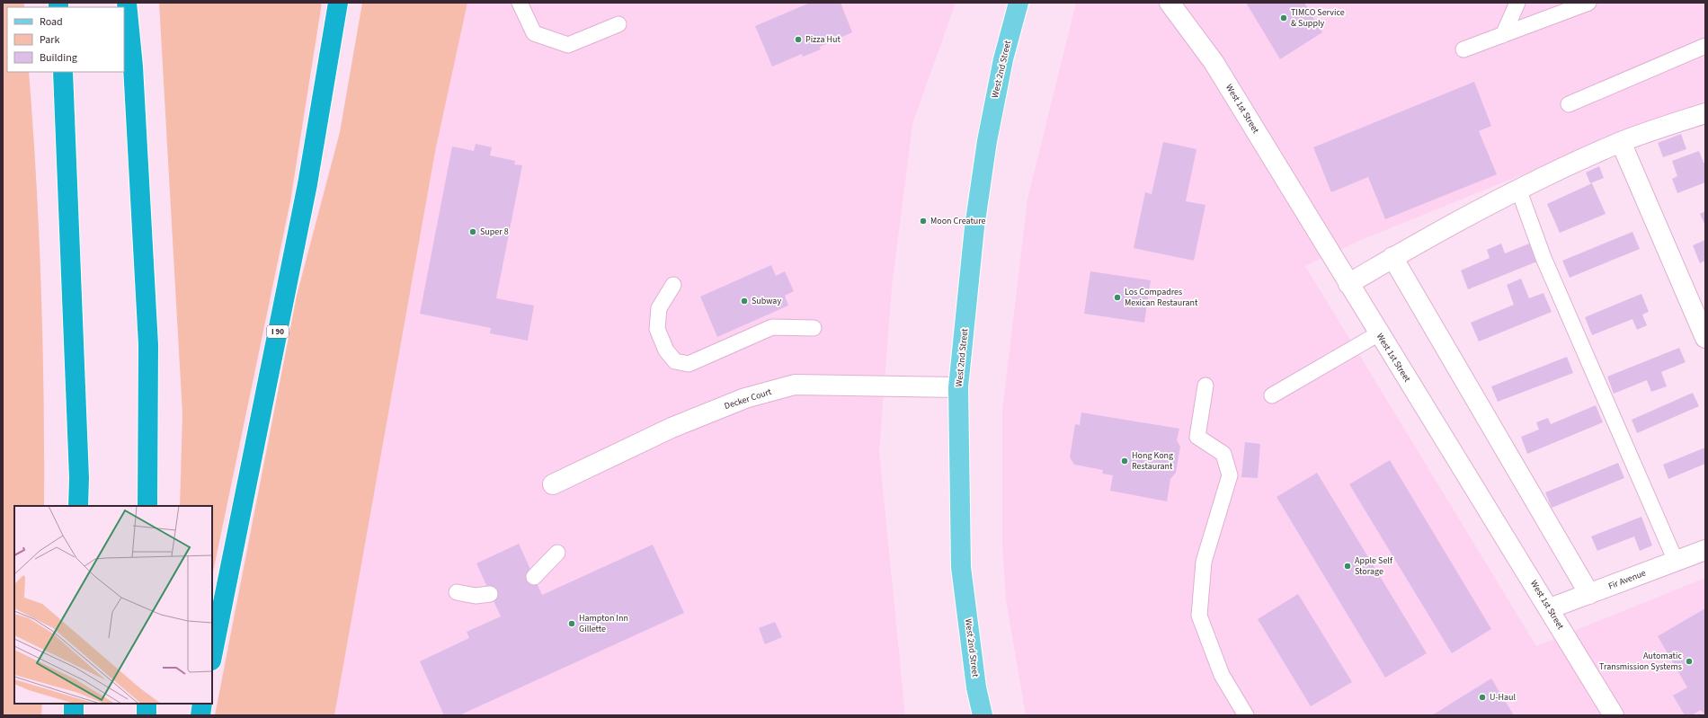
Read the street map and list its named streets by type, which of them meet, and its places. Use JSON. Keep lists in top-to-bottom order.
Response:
{
  "streets": {
    "highway": ["I 90"],
    "main road": ["West 2nd Street"],
    "street": ["West 1st Street", "Decker Court", "Fir Avenue"]
  },
  "crossings": [
    ["West 2nd Street", "Decker Court"],
    ["West 1st Street", "Fir Avenue"]
  ],
  "places": [
    "TIMCO Service & Supply",
    "Pizza Hut",
    "Moon Creature",
    "Super 8",
    "Los Compadres Mexican Restaurant",
    "Subway",
    "Hong Kong Restaurant",
    "Apple Self Storage",
    "Hampton Inn Gillette",
    "Automatic Transmission Systems",
    "U-Haul"
  ],
  "legend": ["Road", "Park", "Building"]
}
